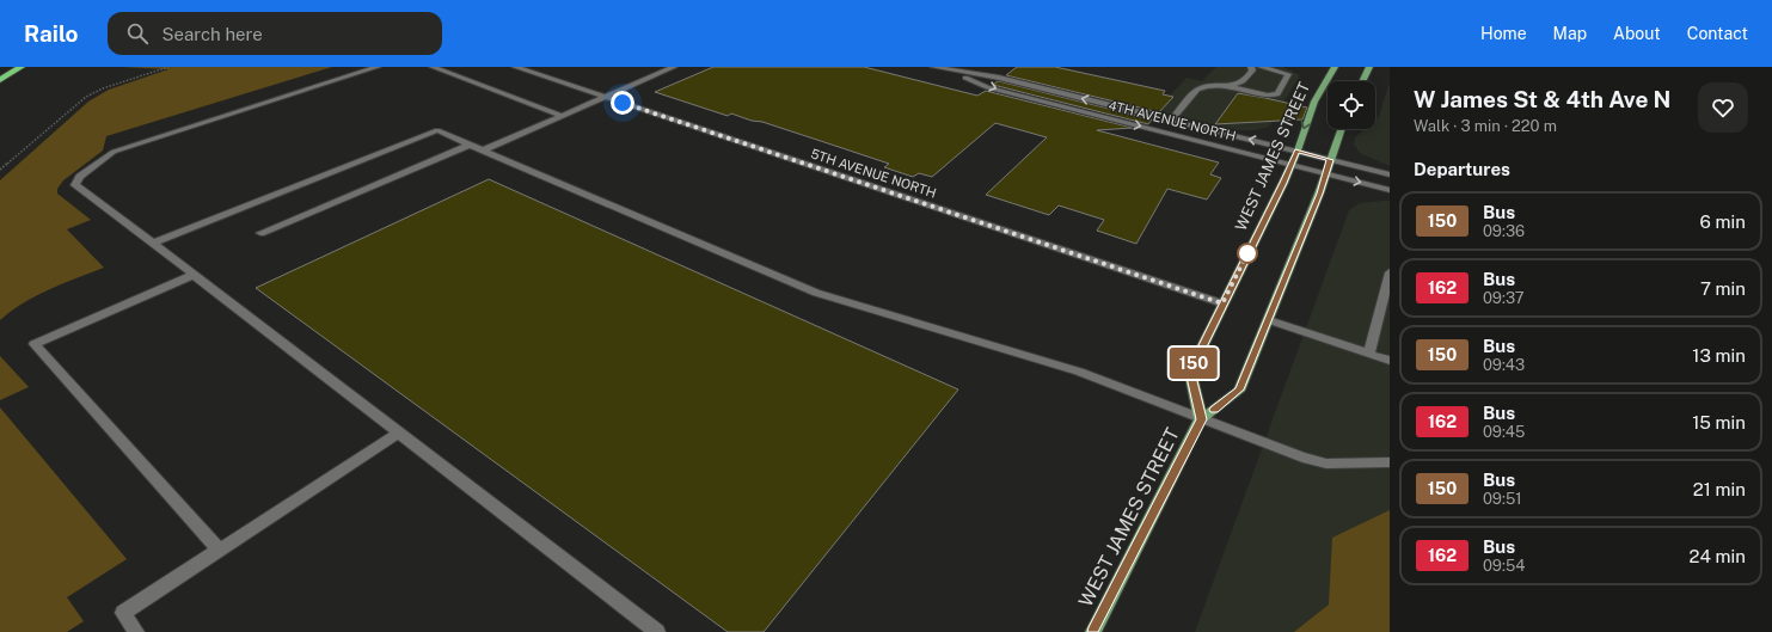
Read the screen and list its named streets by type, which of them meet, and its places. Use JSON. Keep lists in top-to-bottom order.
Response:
{
  "streets": {
    "main road": ["WEST JAMES STREET"],
    "street": ["4TH AVENUE NORTH", "5TH AVENUE NORTH"]
  },
  "crossings": [
    ["4TH AVENUE NORTH", "WEST JAMES STREET"],
    ["WEST JAMES STREET", "5TH AVENUE NORTH"]
  ],
  "lines": ["bus line 150"],
  "page": {
    "header": "Railo",
    "search": "Search here",
    "nav": [
      "Home",
      "Map",
      "About",
      "Contact"
    ],
    "on_map": "150",
    "heading": [
      ["W James St & 4th Ave N", "Walk · 3 min · 220 m"],
      "Departures"
    ],
    "list": [
      {
        "mark": "150",
        "name": "Bus",
        "note": "09:36",
        "value": "6 min"
      },
      {
        "mark": "162",
        "name": "Bus",
        "note": "09:37",
        "value": "7 min"
      },
      {
        "mark": "150",
        "name": "Bus",
        "note": "09:43",
        "value": "13 min"
      },
      {
        "mark": "162",
        "name": "Bus",
        "note": "09:45",
        "value": "15 min"
      },
      {
        "mark": "150",
        "name": "Bus",
        "note": "09:51",
        "value": "21 min"
      },
      {
        "mark": "162",
        "name": "Bus",
        "note": "09:54",
        "value": "24 min"
      }
    ]
  }
}
